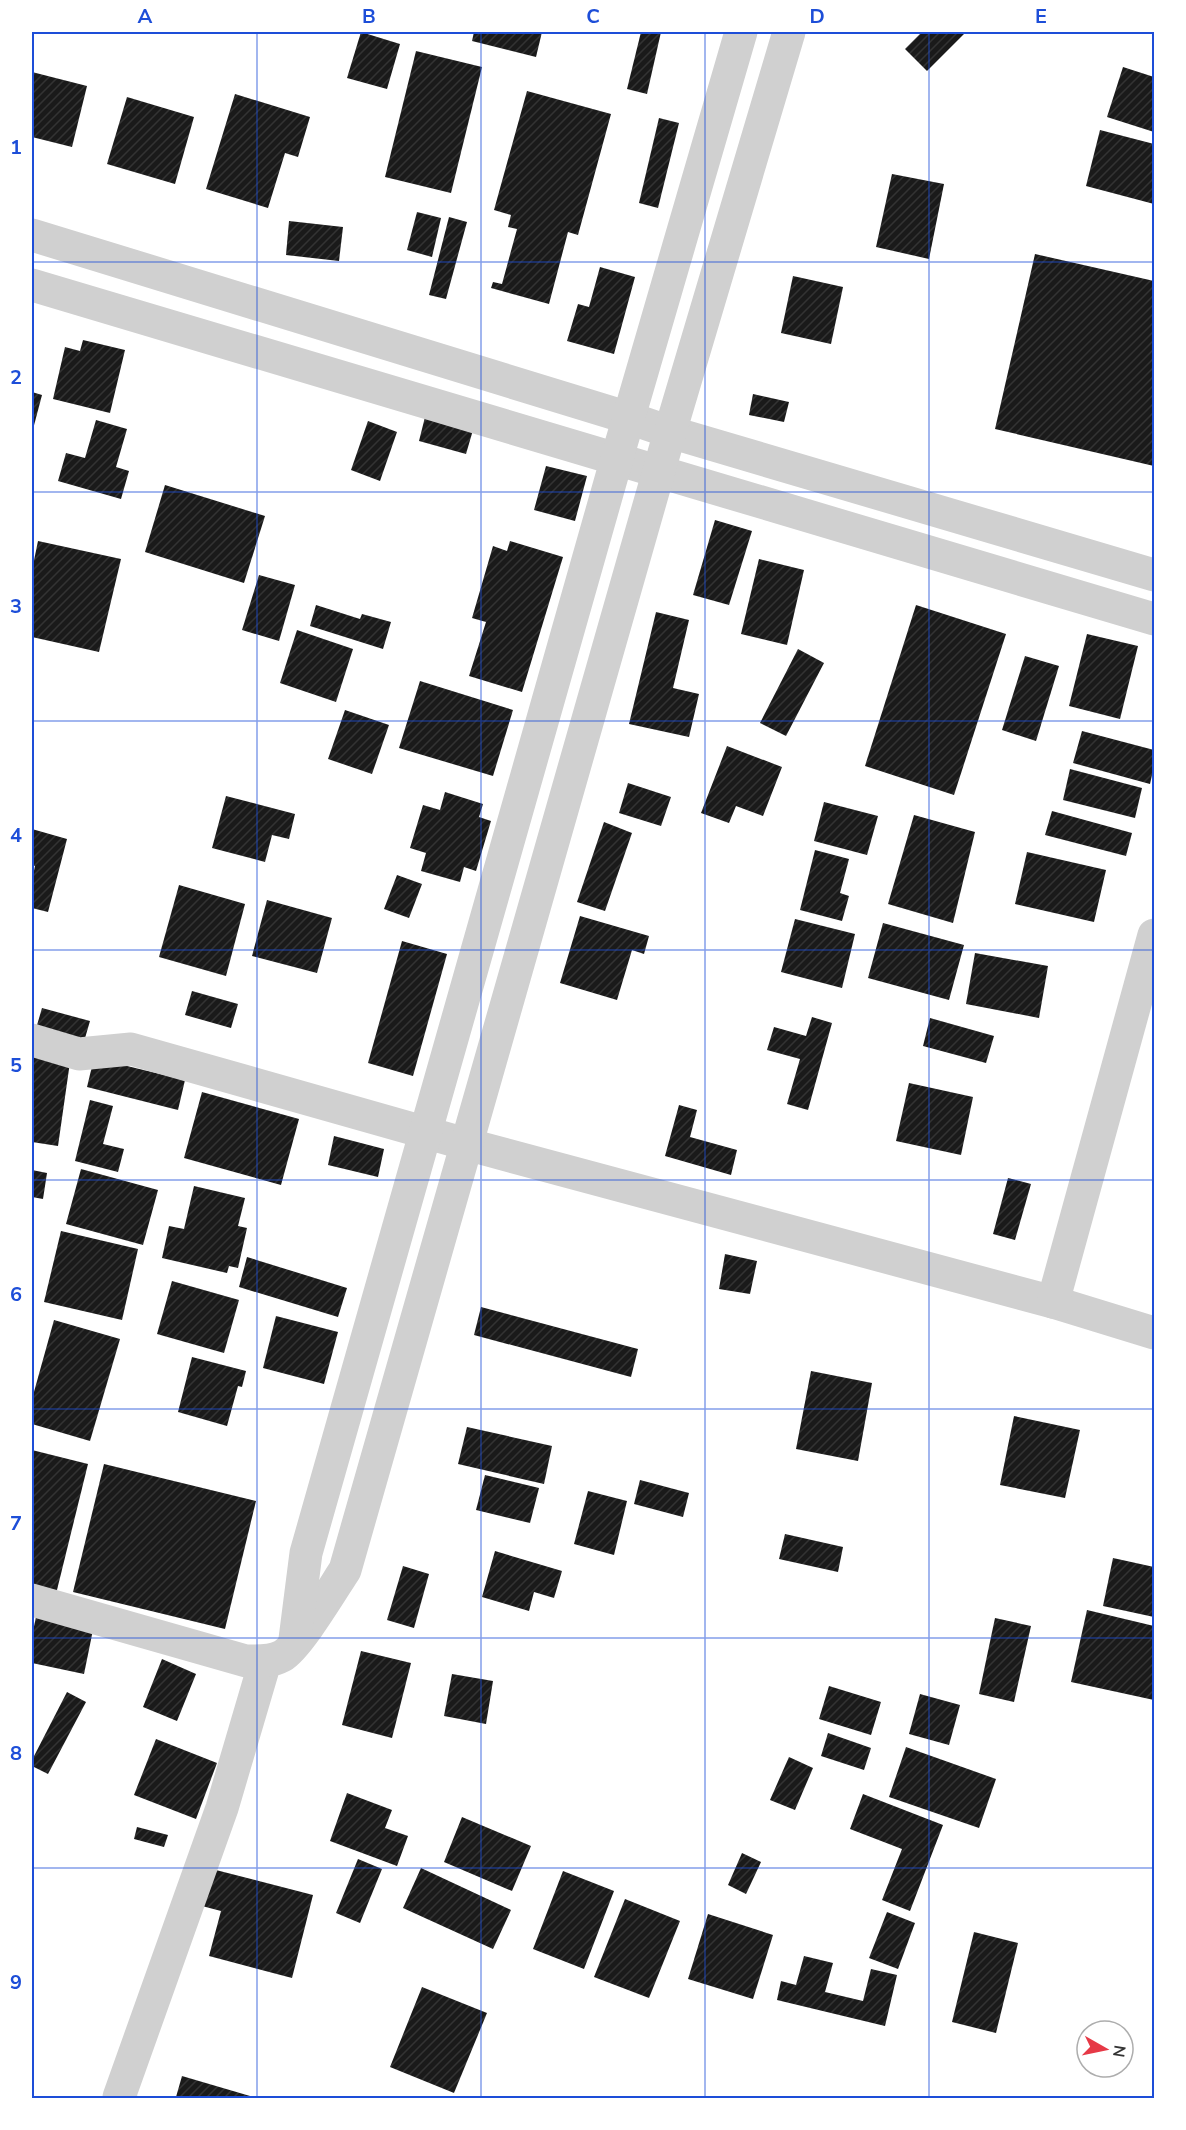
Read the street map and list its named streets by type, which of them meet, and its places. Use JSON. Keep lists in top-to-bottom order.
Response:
{
  "north": "right",
  "grid": {
    "columns": [
      "A",
      "B",
      "C",
      "D",
      "E"
    ],
    "rows": [
      "1",
      "2",
      "3",
      "4",
      "5",
      "6",
      "7",
      "8",
      "9"
    ]
  }
}
